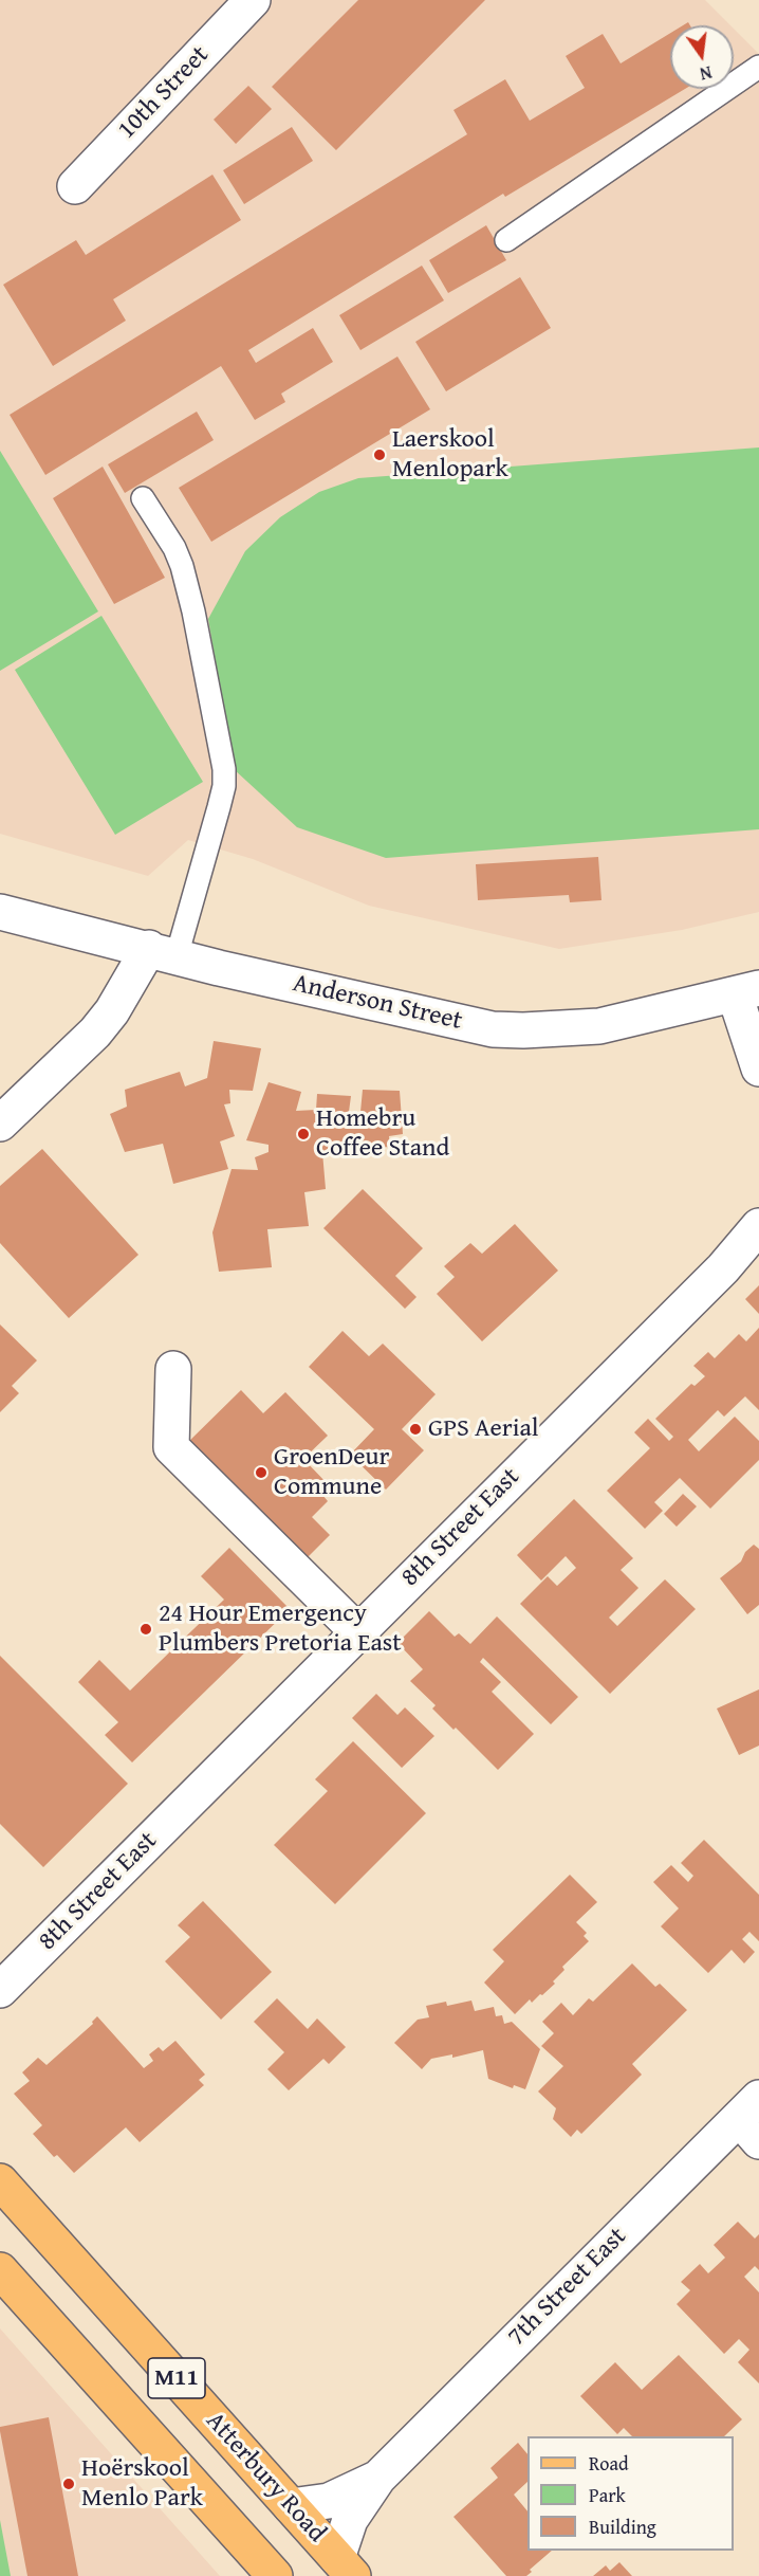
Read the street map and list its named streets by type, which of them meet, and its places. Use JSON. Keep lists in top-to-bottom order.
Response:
{
  "streets": {
    "main road": ["M11", "Atterbury Road"],
    "street": [
      "10th Street",
      "Anderson Street",
      "8th Street East",
      "7th Street East"
    ]
  },
  "places": [
    "Laerskool Menlopark",
    "Homebru Coffee Stand",
    "GPS Aerial",
    "GroenDeur Commune",
    "24 Hour Emergency Plumbers Pretoria East",
    "Hoërskool Menlo Park"
  ],
  "legend": ["Road", "Park", "Building"],
  "north": "bottom"
}
